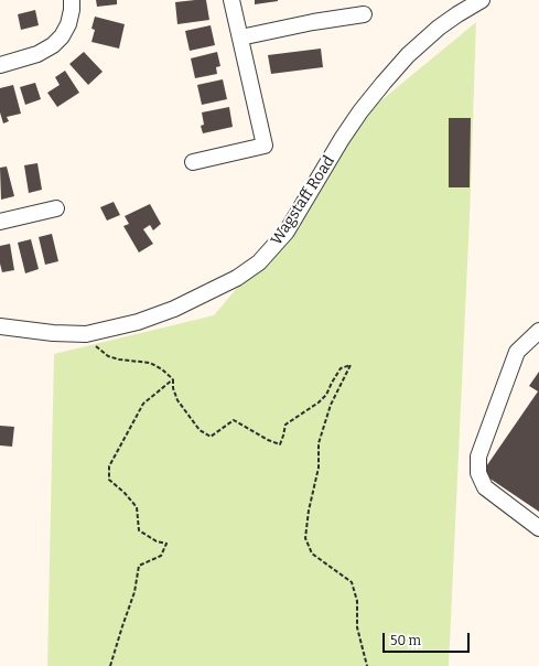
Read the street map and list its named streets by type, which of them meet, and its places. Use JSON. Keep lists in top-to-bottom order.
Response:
{
  "streets": {
    "street": ["Wagstaff Road"]
  },
  "scale_bar": "50 m"
}
